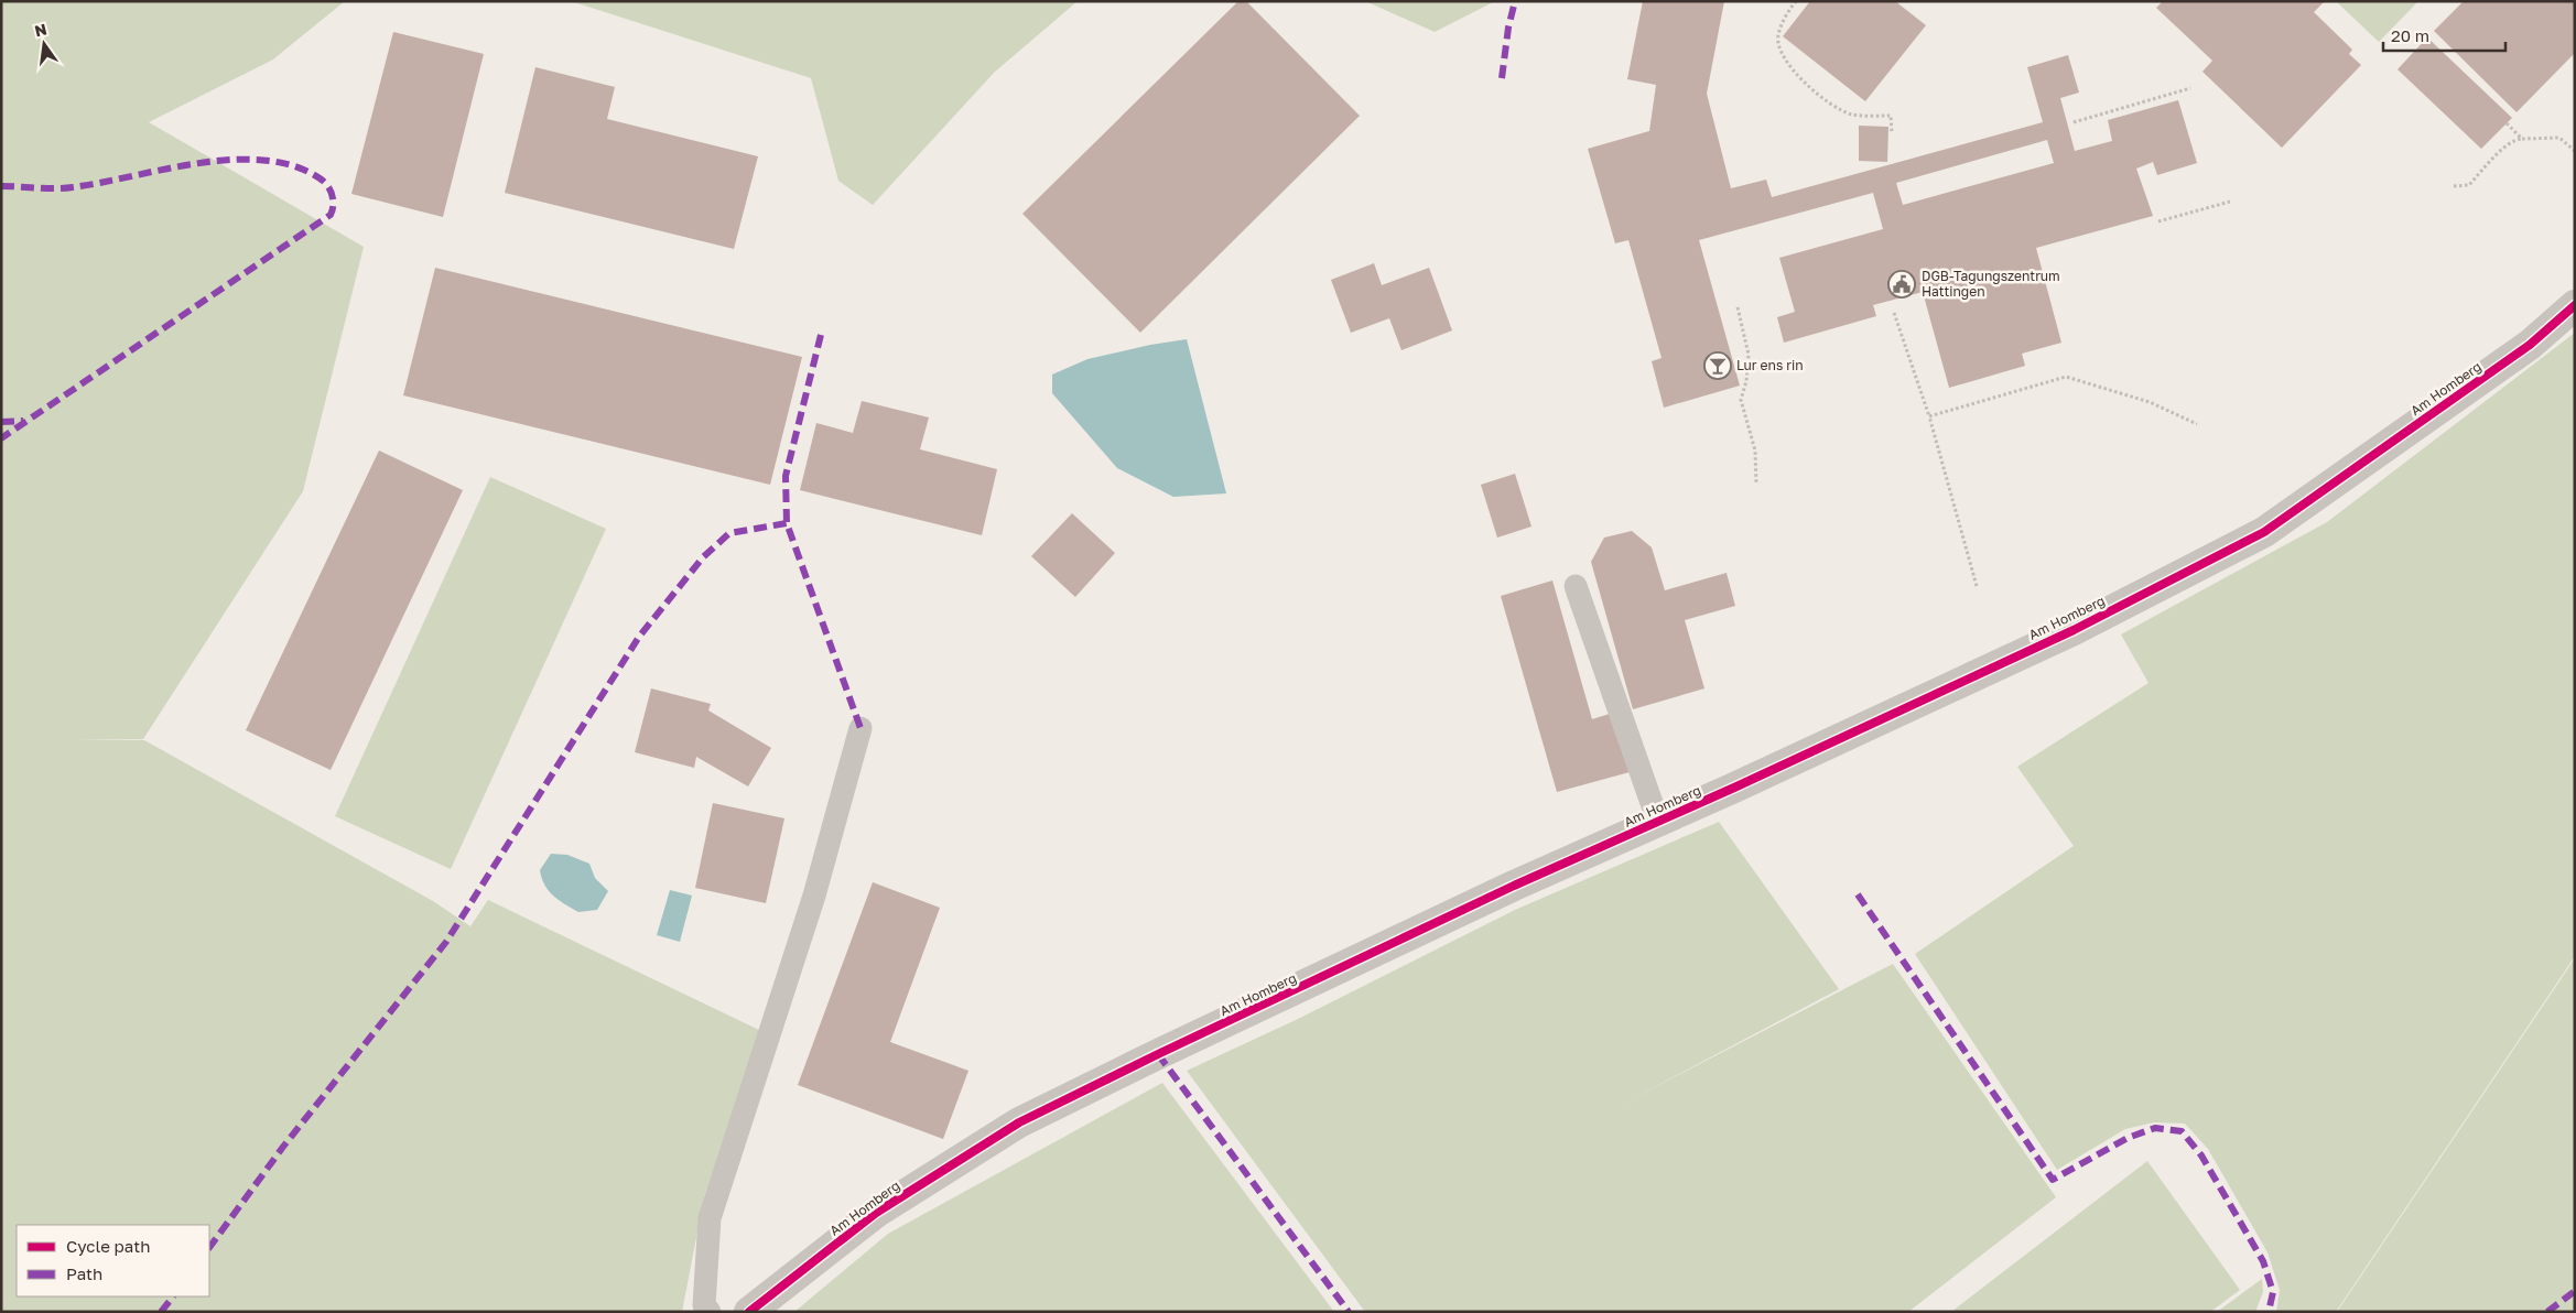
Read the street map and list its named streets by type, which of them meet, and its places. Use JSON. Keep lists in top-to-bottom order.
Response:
{
  "streets": {
    "street": ["Am Homberg"]
  },
  "places": {
    "public building": ["DGB-Tagungszentrum Hattingen"],
    "bar": ["Lur ens rin"]
  },
  "legend": ["Cycle path", "Path"],
  "scale_bar": "20 m",
  "north": "top"
}
